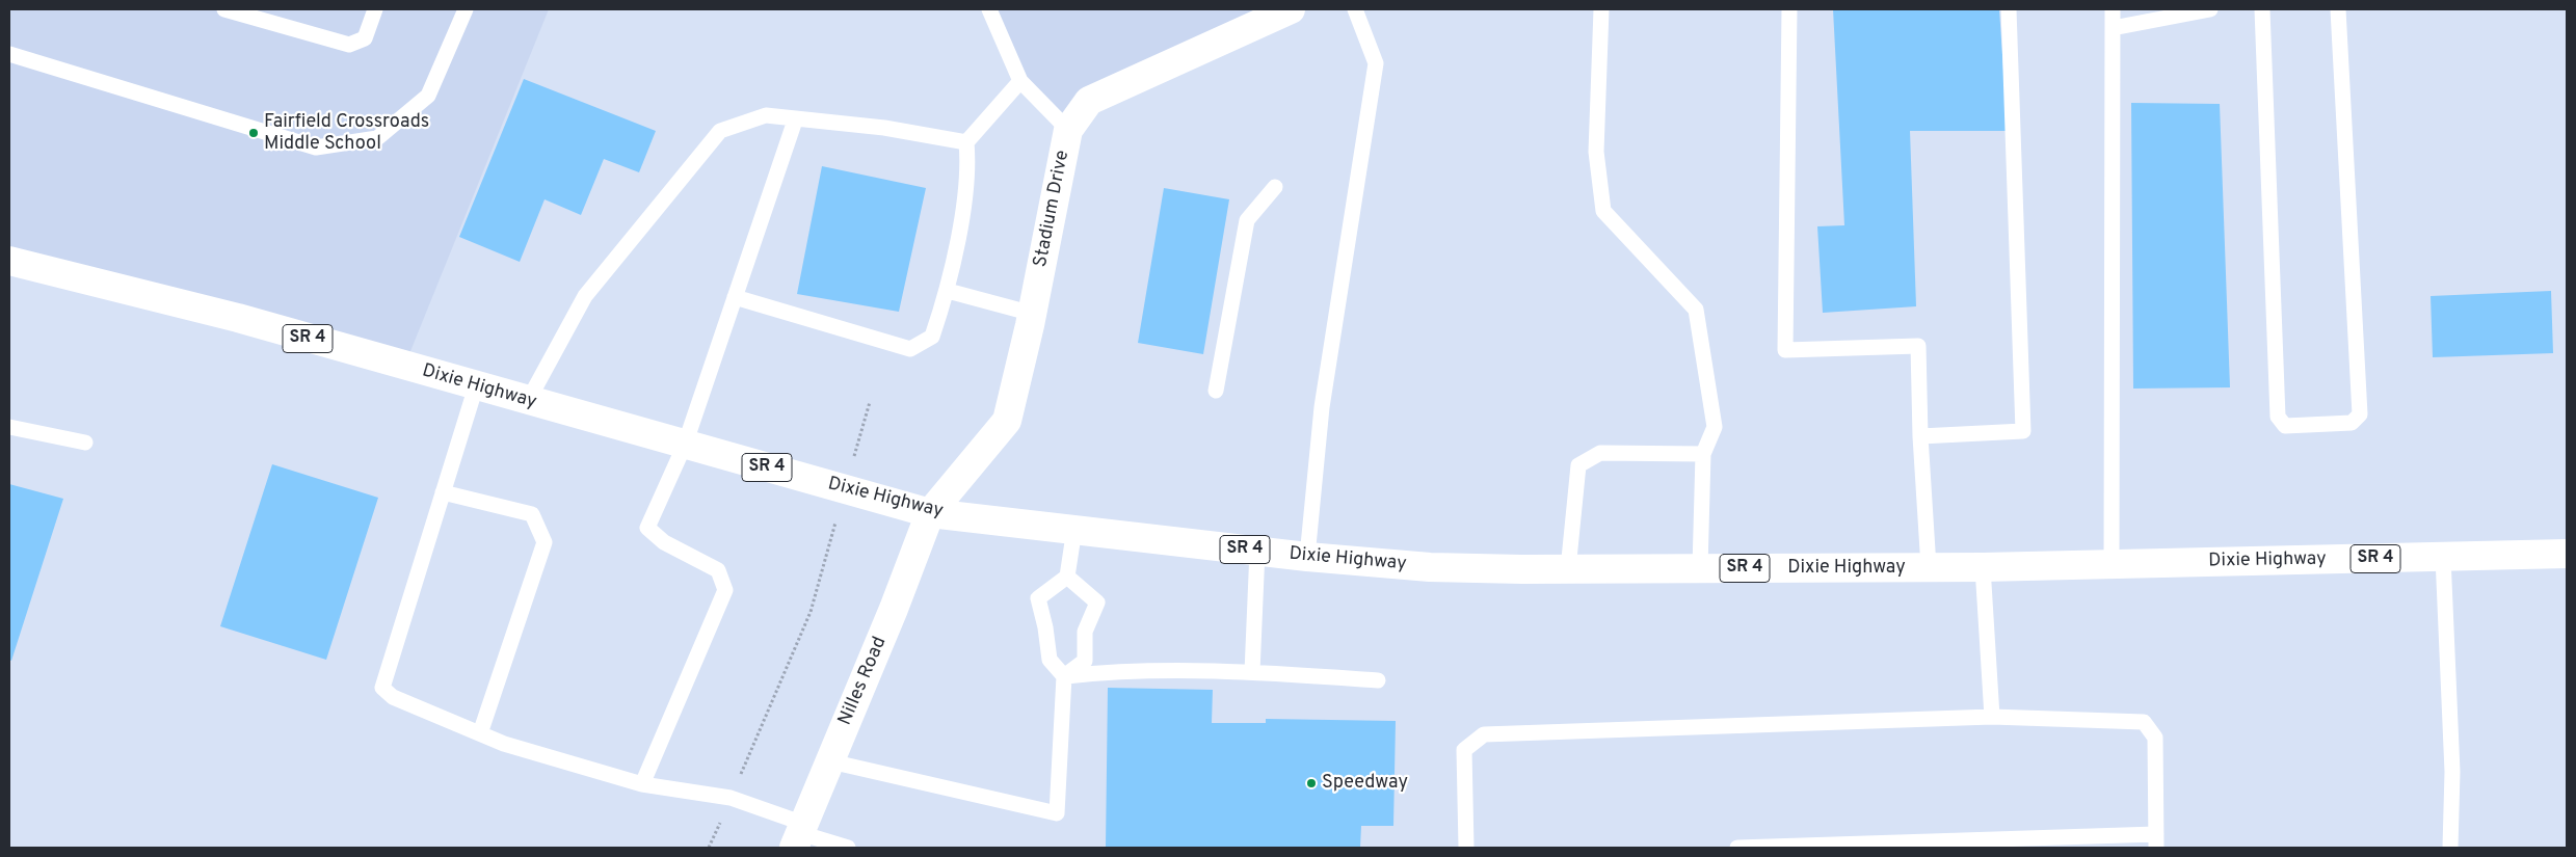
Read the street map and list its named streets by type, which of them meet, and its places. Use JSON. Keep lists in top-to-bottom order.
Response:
{
  "streets": {
    "main road": [
      "Stadium Drive",
      "SR 4",
      "Dixie Highway",
      "Nilles Road"
    ]
  },
  "crossings": [
    ["Stadium Drive", "Dixie Highway"],
    ["Stadium Drive", "Nilles Road"],
    ["Dixie Highway", "Nilles Road"]
  ],
  "places": ["Fairfield Crossroads Middle School", "Speedway"]
}
